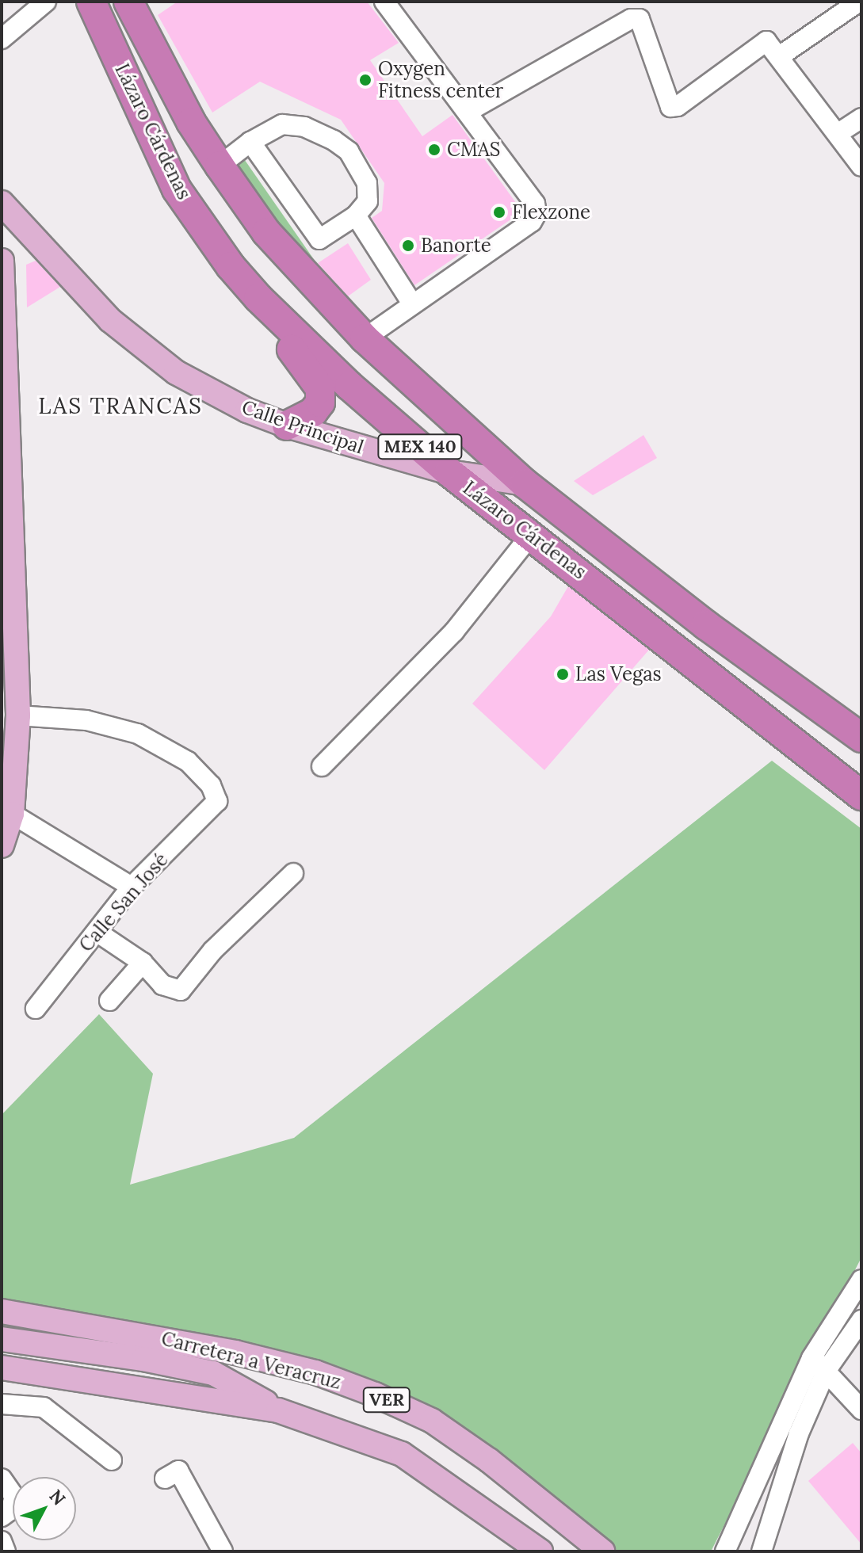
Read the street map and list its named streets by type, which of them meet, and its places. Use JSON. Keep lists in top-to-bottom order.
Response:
{
  "streets": {
    "highway": ["Lázaro Cárdenas", "MEX 140"],
    "main road": ["Calle Principal", "Carretera a Veracruz", "VER"],
    "street": ["Calle San José"]
  },
  "crossings": [
    ["Lázaro Cárdenas", "Calle Principal"]
  ],
  "districts": ["LAS TRANCAS"],
  "places": [
    "Oxygen Fitness center",
    "CMAS",
    "Flexzone",
    "Banorte",
    "Las Vegas"
  ],
  "north": "top right"
}
